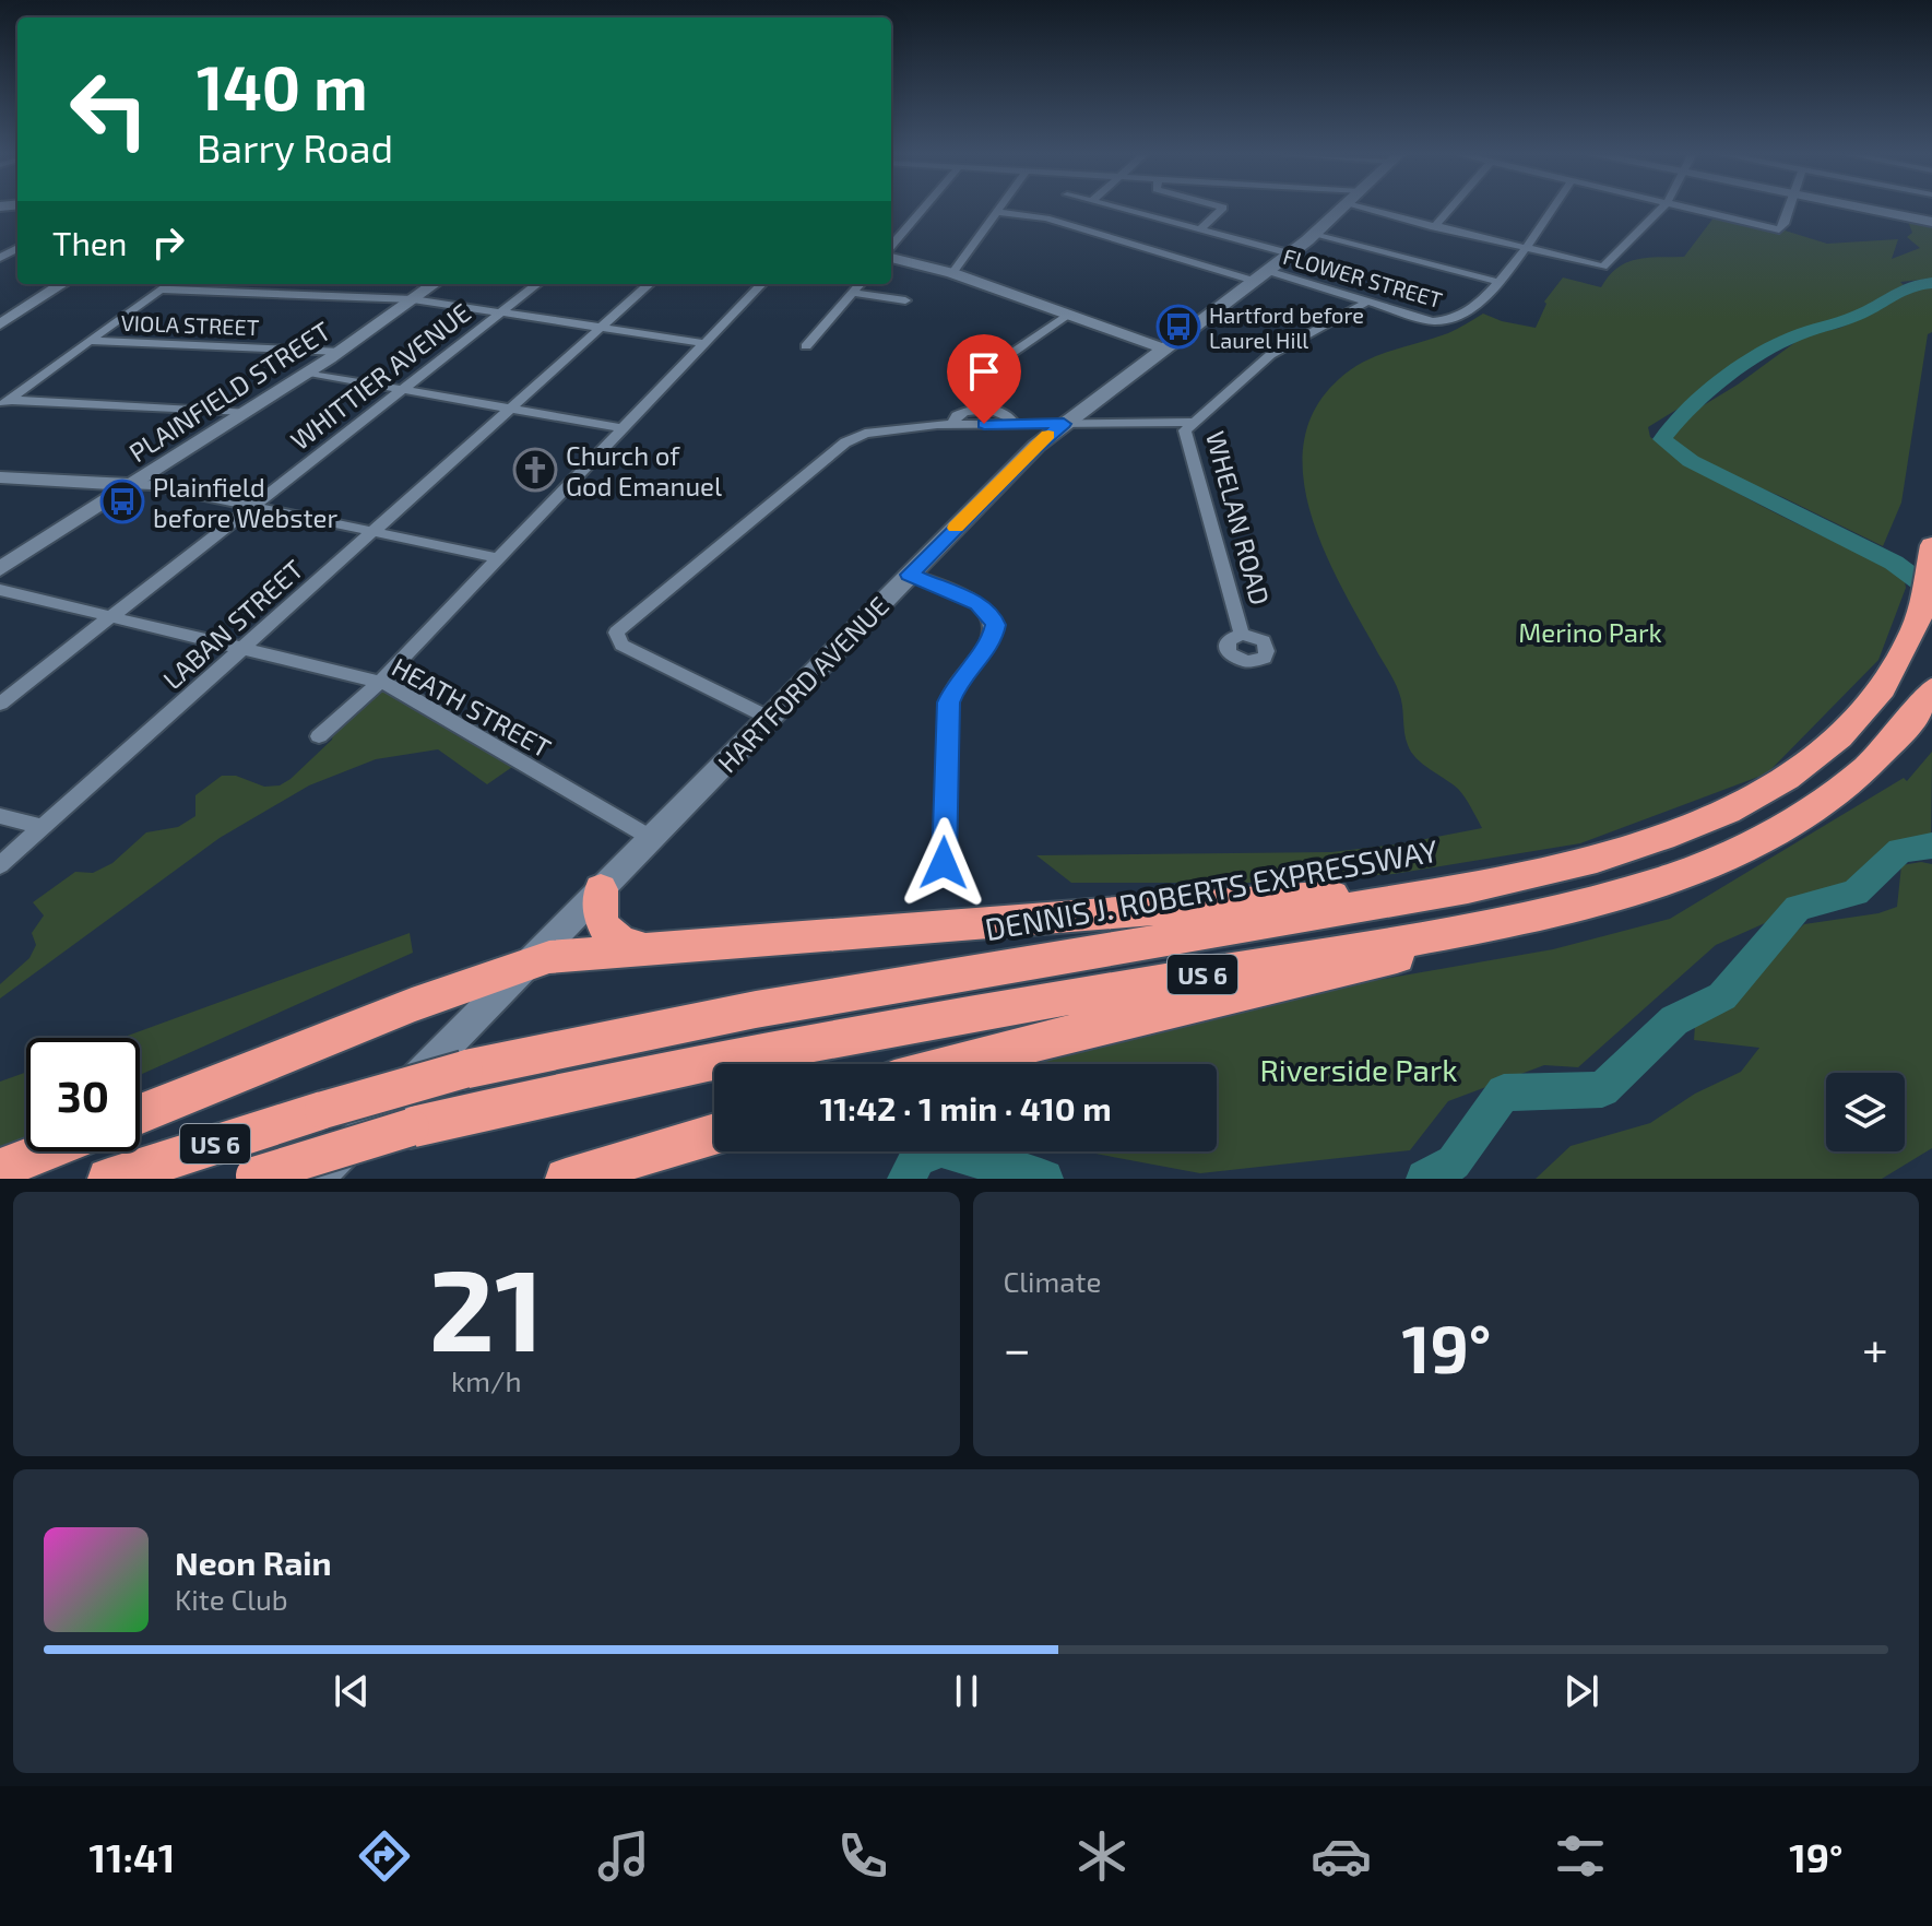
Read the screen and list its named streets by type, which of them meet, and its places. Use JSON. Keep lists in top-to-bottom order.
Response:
{
  "streets": {
    "highway": ["DENNIS J. ROBERTS EXPRESSWAY", "US 6"],
    "main road": ["PLAINFIELD STREET", "HARTFORD AVENUE"],
    "street": [
      "FLOWER STREET",
      "VIOLA STREET",
      "WHITTIER AVENUE",
      "WHELAN ROAD",
      "LABAN STREET",
      "HEATH STREET"
    ]
  },
  "crossings": [
    ["FLOWER STREET", "WHELAN ROAD"],
    ["FLOWER STREET", "HARTFORD AVENUE"],
    ["VIOLA STREET", "PLAINFIELD STREET"],
    ["WHITTIER AVENUE", "HEATH STREET"],
    ["LABAN STREET", "HEATH STREET"],
    ["HARTFORD AVENUE", "HEATH STREET"]
  ],
  "parks": ["Merino Park", "Riverside Park"],
  "places": {
    "bus stop": ["Hartford before Laurel Hill", "Plainfield before Webster"],
    "church": ["Church of God Emanuel"]
  },
  "page": {
    "turn": ["140 m", "Barry Road"],
    "then": "Then",
    "limit": "30",
    "trip": "11:42 · 1 min · 410 m",
    "tile": [
      ["21", "km/h"],
      "Climate"
    ],
    "heat": ["−", "19°", "+"],
    "song": ["Neon Rain", "Kite Club"],
    "tabs": ["11:41", "19°"]
  }
}
